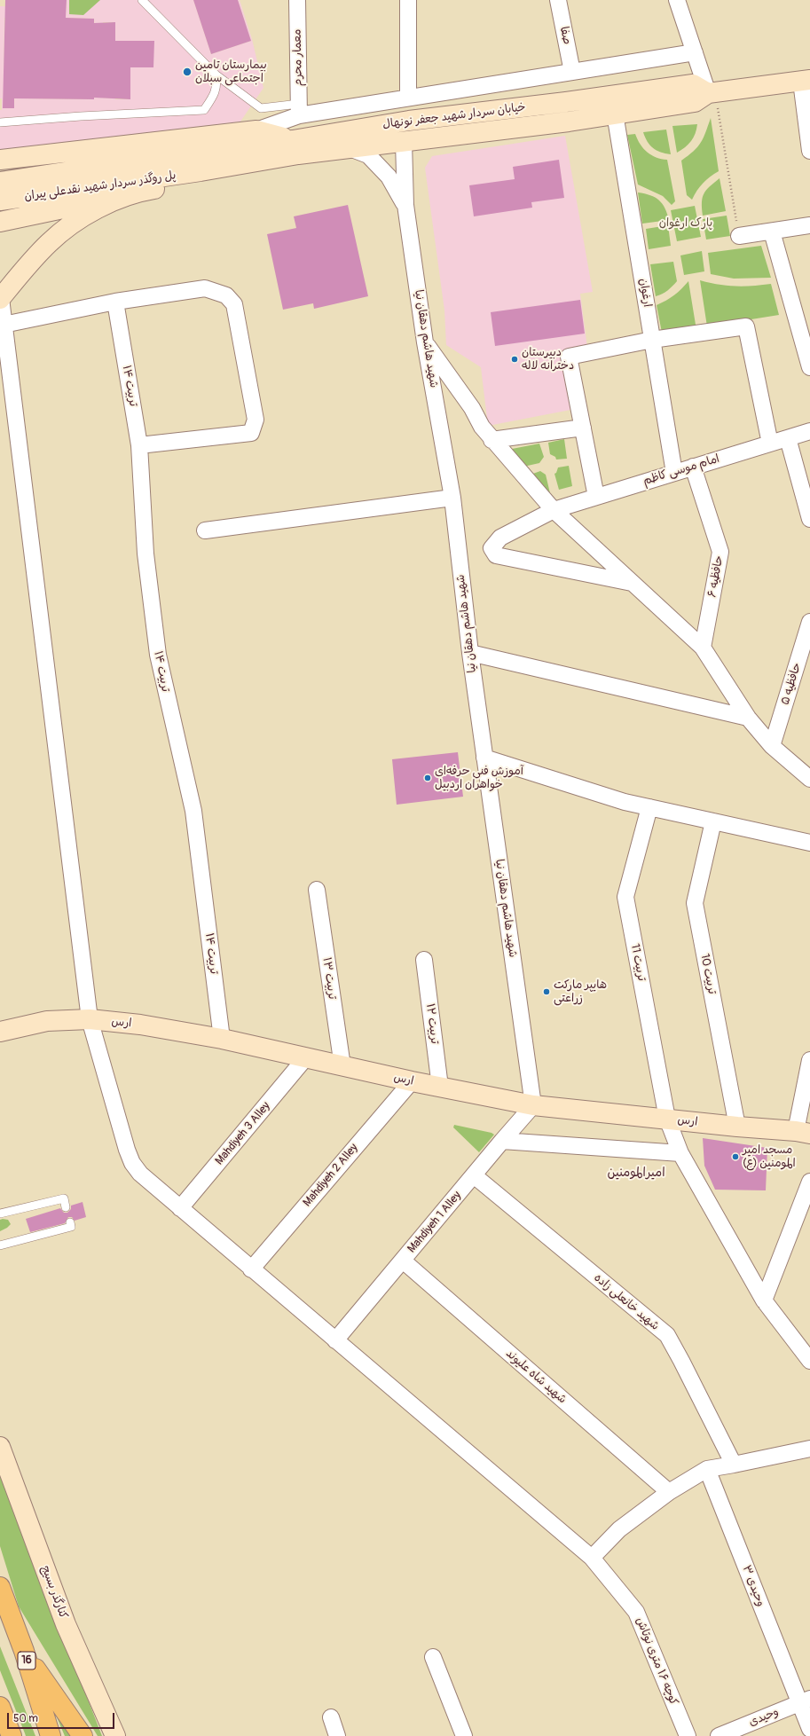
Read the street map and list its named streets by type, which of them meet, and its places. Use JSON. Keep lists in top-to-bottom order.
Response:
{
  "streets": {
    "highway": ["16"],
    "main road": [
      "خیابان سردار شهید جعفر نونهال",
      "پل روگذر سردار شهید نقدعلی پیران",
      "ارس",
      "کنارگذر بسیج"
    ],
    "street": [
      "صفا",
      "معمار محرم",
      "ارغوان",
      "شهید هاشم دهقان نیا",
      "تربیت ۱۴",
      "امام موسی کاظم",
      "حافظیه ۶",
      "حافظیه ۵",
      "تربیت 11",
      "تربیت 10",
      "تربیت ۱۳",
      "تربیت ۱۲",
      "Mahdiyeh 3 Alley",
      "Mahdiyeh 2 Alley",
      "Mahdiyeh 1 Alley",
      "شهید خانعلی زاده",
      "شهید شاه علیوند",
      "وحیدی ۳",
      "کوچه ۱۶ متری نوتاش",
      "وحیدی"
    ]
  },
  "crossings": [
    ["خیابان سردار شهید جعفر نونهال", "پل روگذر سردار شهید نقدعلی پیران"],
    ["خیابان سردار شهید جعفر نونهال", "ارغوان"],
    ["خیابان سردار شهید جعفر نونهال", "شهید هاشم دهقان نیا"],
    ["ارغوان", "امام موسی کاظم"],
    ["شهید هاشم دهقان نیا", "ارس"],
    ["شهید هاشم دهقان نیا", "Mahdiyeh 1 Alley"],
    ["تربیت ۱۴", "ارس"],
    ["امام موسی کاظم", "حافظیه ۶"],
    ["تربیت 11", "ارس"],
    ["تربیت 10", "ارس"],
    ["تربیت ۱۳", "ارس"],
    ["ارس", "تربیت ۱۲"],
    ["ارس", "Mahdiyeh 3 Alley"],
    ["ارس", "Mahdiyeh 2 Alley"],
    ["ارس", "Mahdiyeh 1 Alley"],
    ["ارس", "کوچه ۱۶ متری نوتاش"],
    ["Mahdiyeh 3 Alley", "کوچه ۱۶ متری نوتاش"],
    ["Mahdiyeh 2 Alley", "کوچه ۱۶ متری نوتاش"],
    ["Mahdiyeh 1 Alley", "شهید خانعلی زاده"],
    ["Mahdiyeh 1 Alley", "شهید شاه علیوند"],
    ["Mahdiyeh 1 Alley", "کوچه ۱۶ متری نوتاش"],
    ["وحیدی ۳", "وحیدی"]
  ],
  "districts": ["امیرالمومنین"],
  "parks": ["پارک ارغوان"],
  "places": [
    "بیمارستان تامین اجتماعی سبلان",
    "دبیرستان دخترانه لاله",
    "آموزش فنی حرفه‌ای خواهران اردبیل",
    "هایپر مارکت زراعتی",
    "مسجد امیر المومنین (ع)"
  ],
  "scale_bar": "50 m"
}
